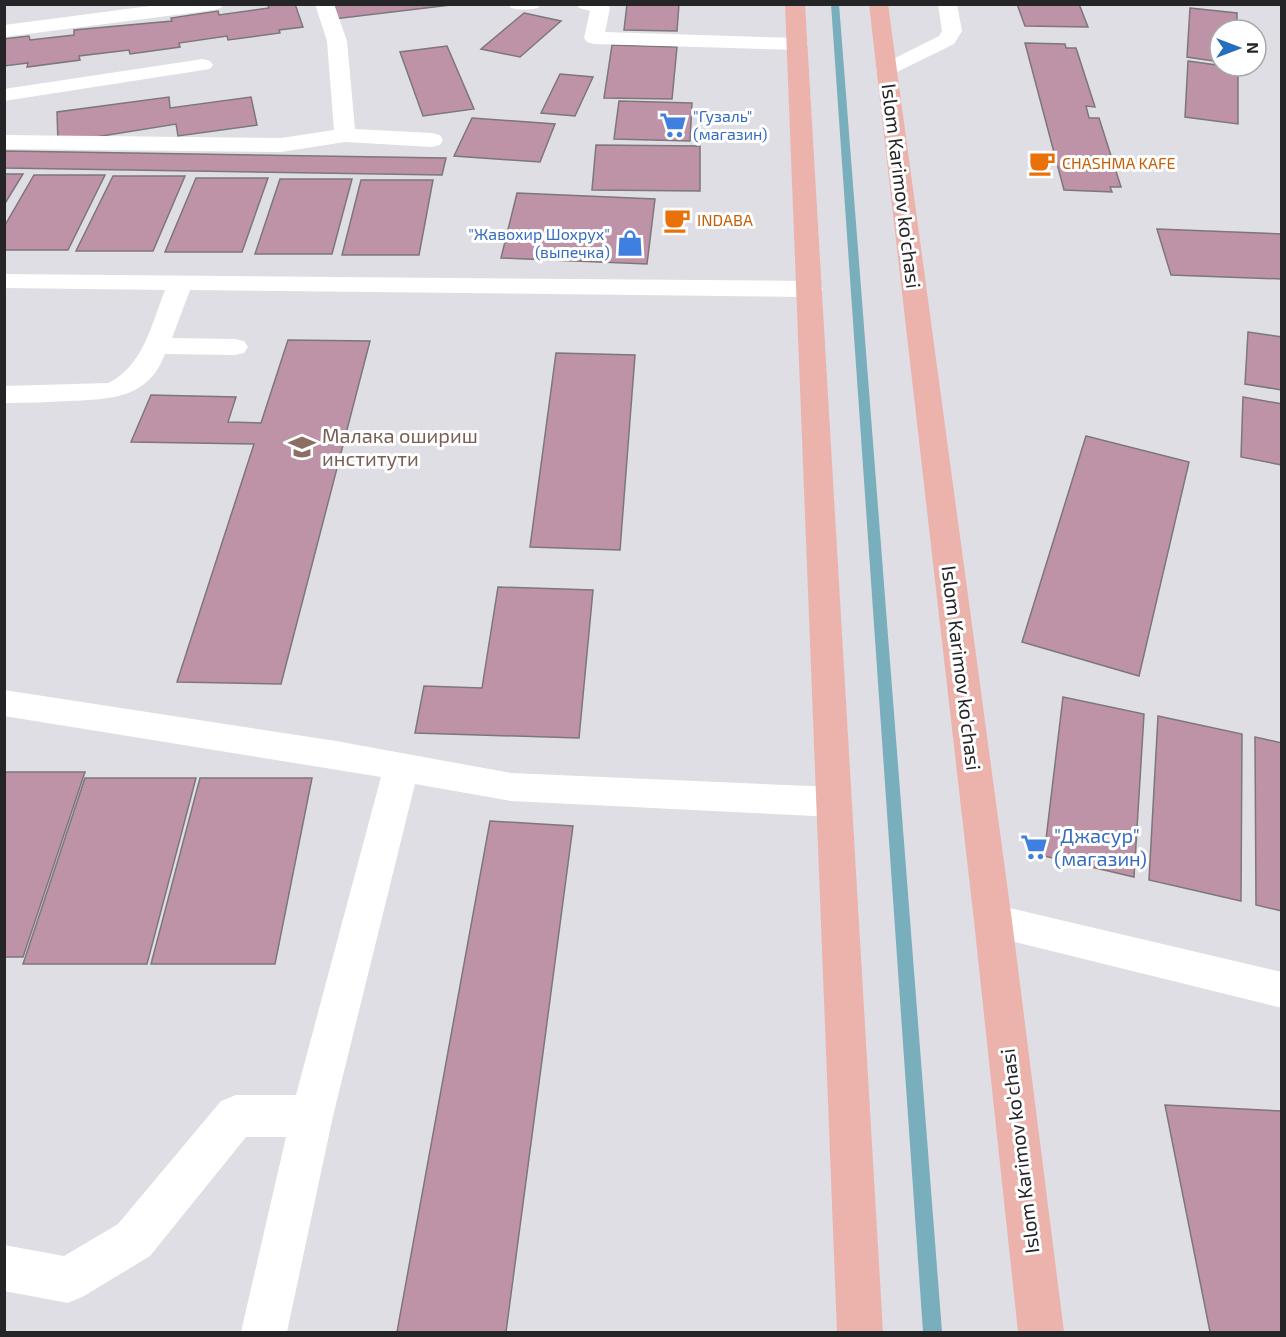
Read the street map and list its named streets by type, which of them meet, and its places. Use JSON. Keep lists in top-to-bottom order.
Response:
{
  "streets": {
    "main road": ["Islom Karimov ko'chasi"]
  },
  "places": {
    "supermarket": ["\"Гузаль\" (магазин)", "\"Джасур\" (магазин)"],
    "cafe": ["CHASHMA KAFE", "INDABA"],
    "shop": ["\"Жавохир Шохрух\" (выпечка)"],
    "school or university": ["Малака ошириш институти"]
  },
  "north": "right"
}
